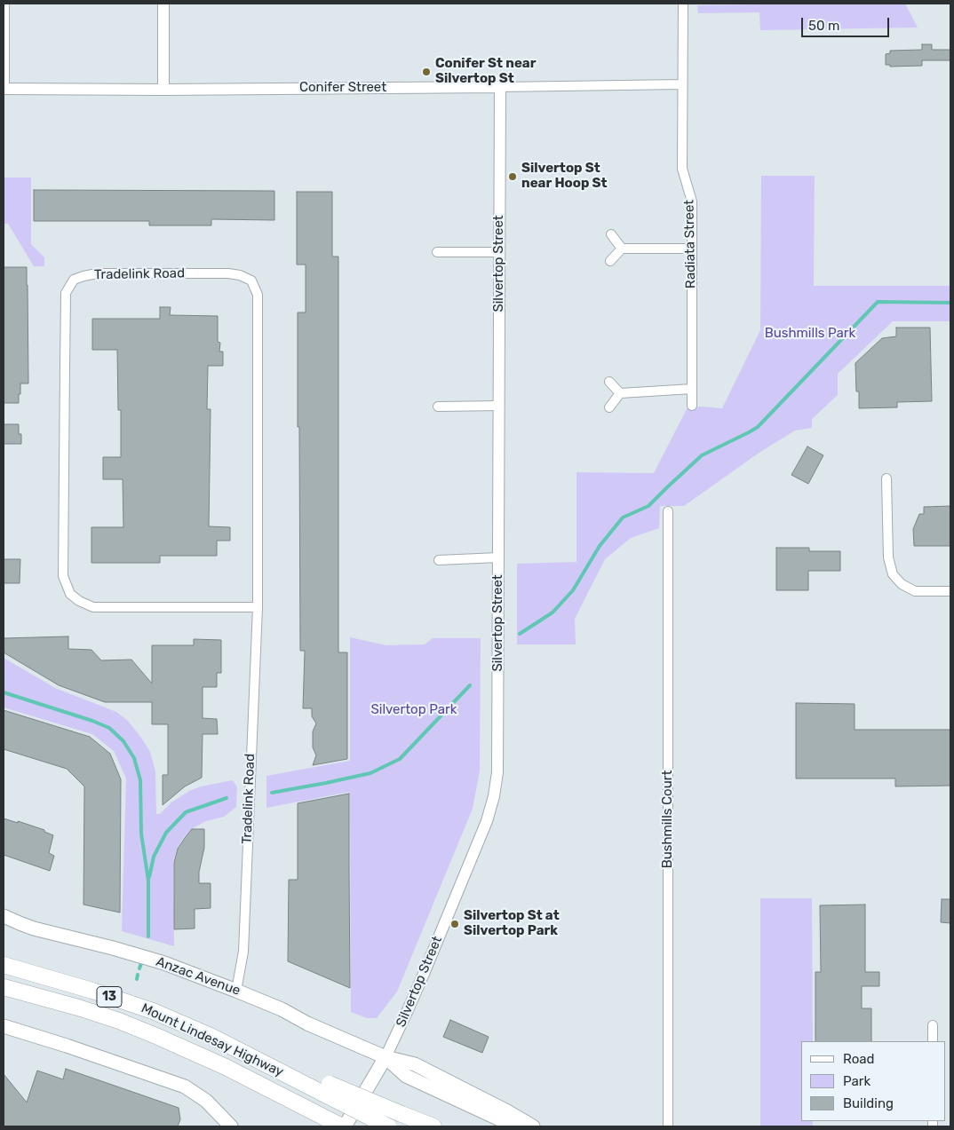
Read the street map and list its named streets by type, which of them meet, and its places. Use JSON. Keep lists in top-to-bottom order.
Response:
{
  "streets": {
    "highway": ["13", "Mount Lindesay Highway"],
    "main road": ["Silvertop Street", "Anzac Avenue"],
    "street": [
      "Conifer Street",
      "Radiata Street",
      "Tradelink Road",
      "Bushmills Court"
    ]
  },
  "crossings": [
    ["Conifer Street", "Radiata Street"],
    ["Conifer Street", "Silvertop Street"],
    ["Silvertop Street", "Anzac Avenue"],
    ["Silvertop Street", "Mount Lindesay Highway"],
    ["Tradelink Road", "Anzac Avenue"]
  ],
  "parks": ["Bushmills Park", "Silvertop Park"],
  "places": ["Conifer St near Silvertop St", "Silvertop St near Hoop St", "Silvertop St at Silvertop Park"],
  "legend": ["Road", "Park", "Building"],
  "scale_bar": "50 m"
}
